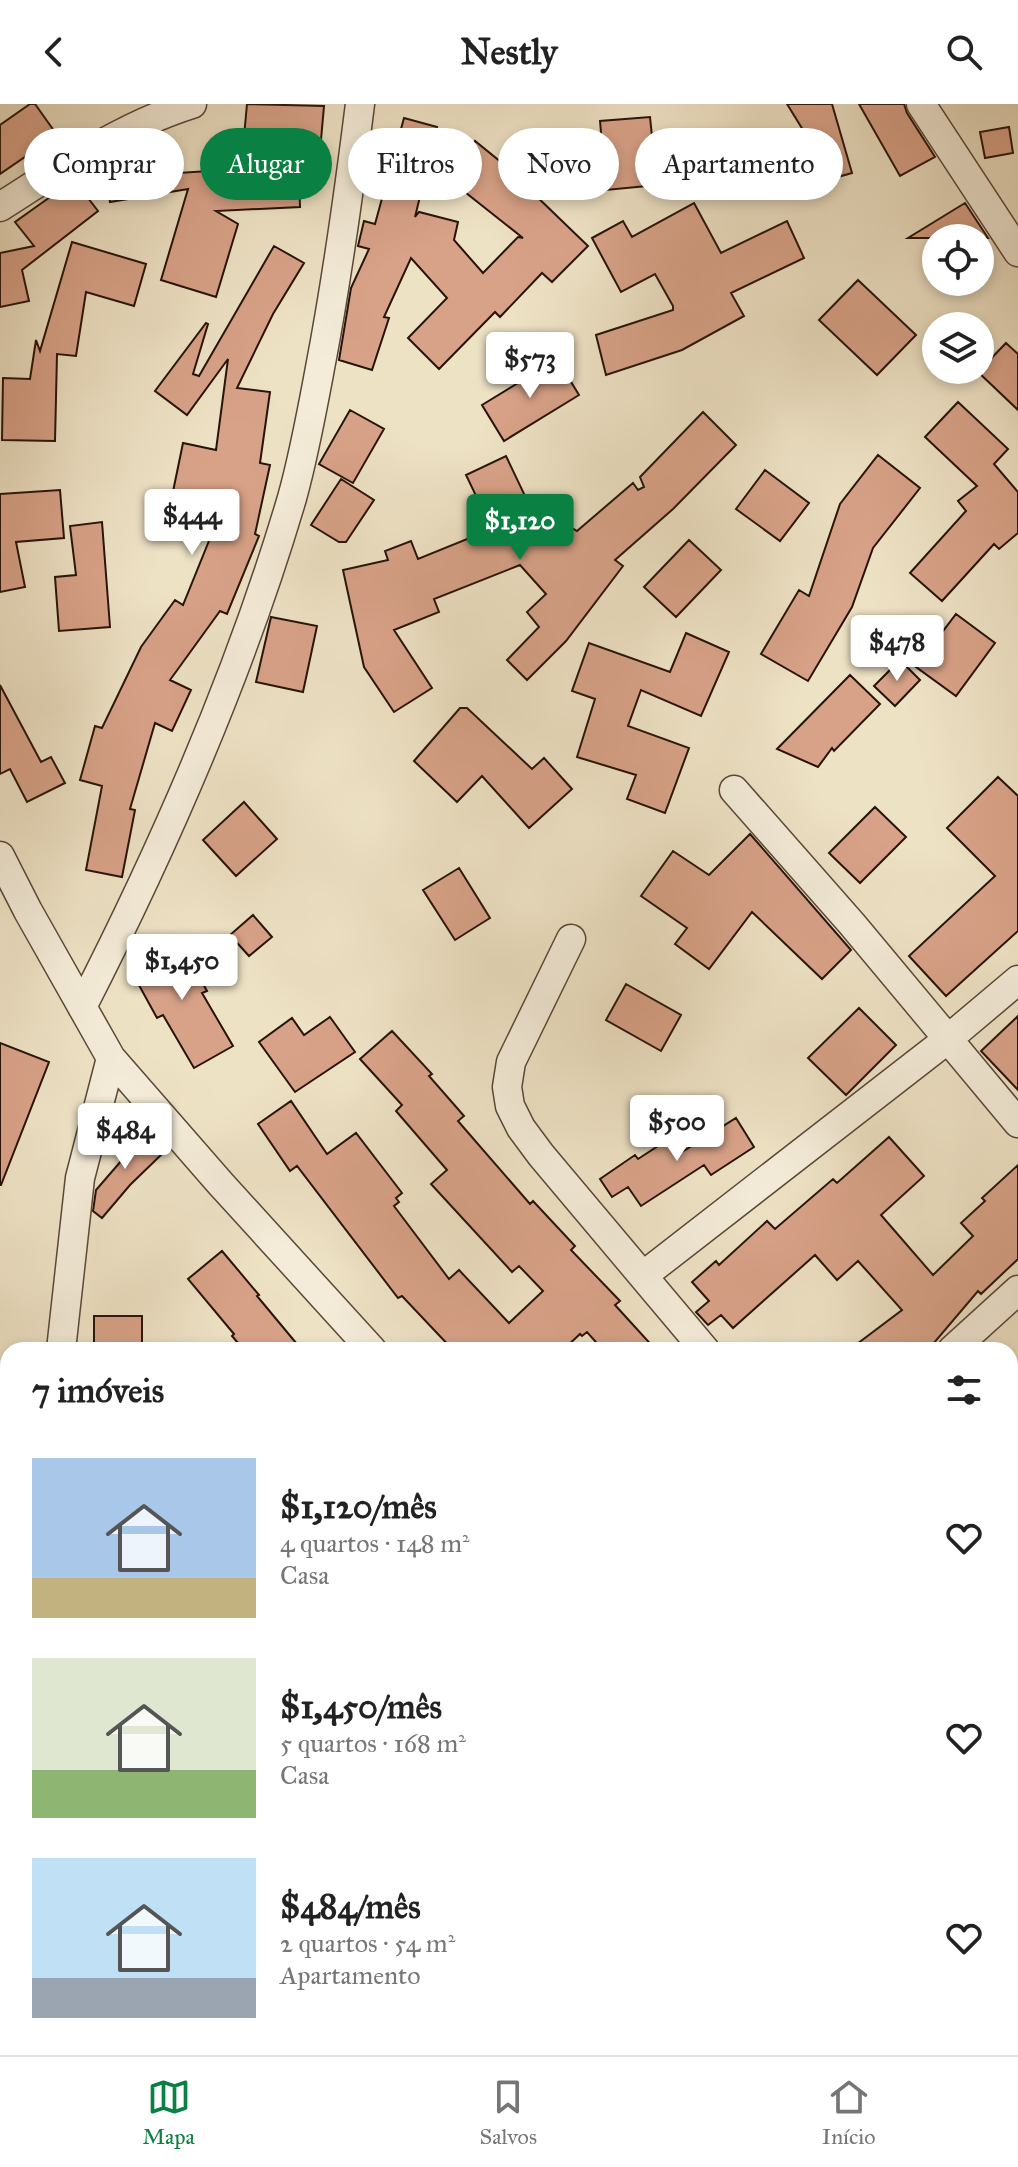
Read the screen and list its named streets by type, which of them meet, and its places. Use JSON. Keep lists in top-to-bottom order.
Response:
{
  "page": {
    "header": "Nestly",
    "chip": [
      "Comprar",
      "Alugar",
      "Filtros",
      "Novo",
      "Apartamento"
    ],
    "price": [
      "$573",
      "$444",
      "$1,120",
      "$478",
      "$1,450",
      "$500",
      "$484"
    ],
    "heading": "7 imóveis",
    "list": [
      {
        "name": "$1,120/mês",
        "note": "4 quartos · 148 m² · Casa"
      },
      {
        "name": "$1,450/mês",
        "note": "5 quartos · 168 m² · Casa"
      },
      {
        "name": "$484/mês",
        "note": "2 quartos · 54 m² · Apartamento"
      }
    ],
    "tabs": ["Mapa", "Salvos", "Início"]
  }
}
